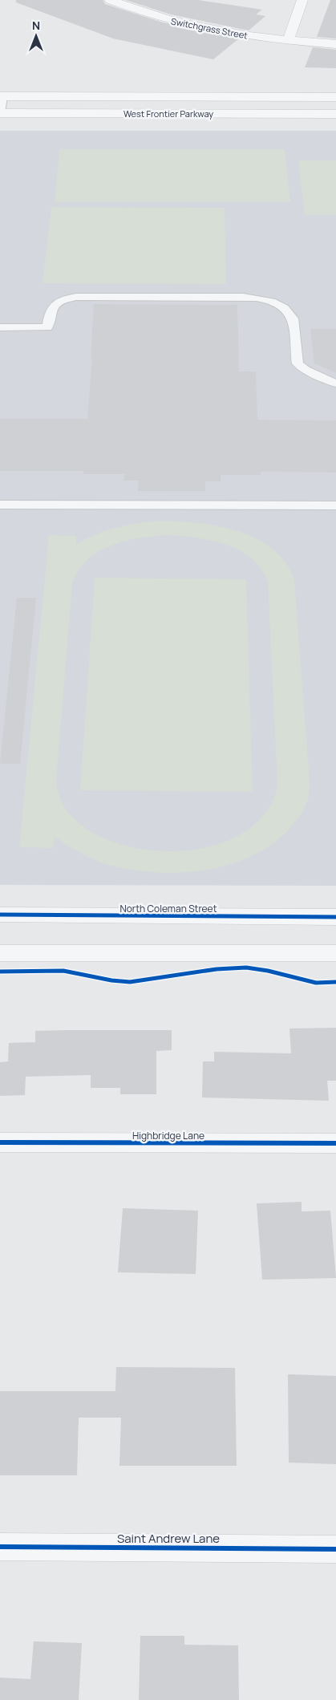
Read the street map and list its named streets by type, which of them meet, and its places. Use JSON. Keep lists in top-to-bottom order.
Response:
{
  "streets": {
    "street": [
      "Switchgrass Street",
      "West Frontier Parkway",
      "North Coleman Street",
      "Highbridge Lane",
      "Saint Andrew Lane"
    ]
  },
  "north": "top"
}
